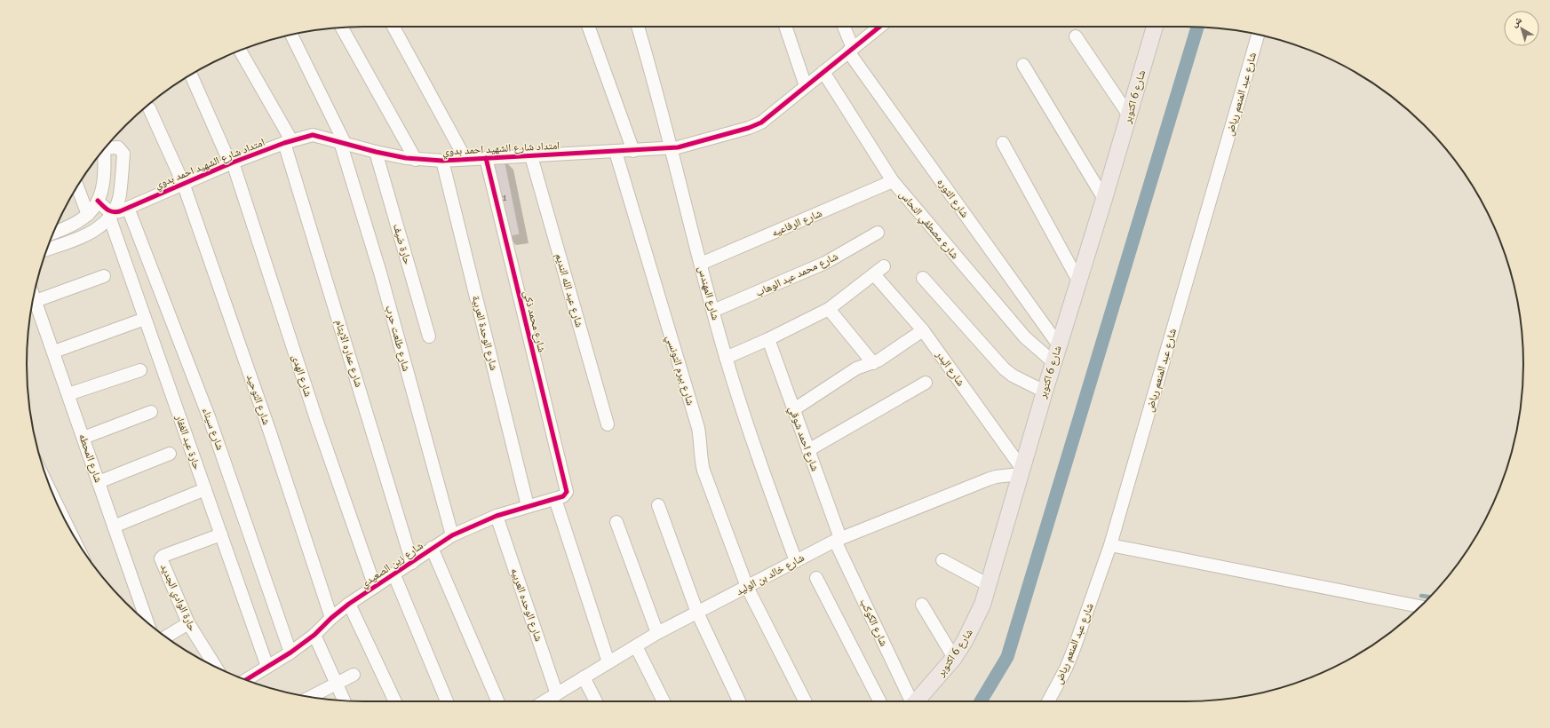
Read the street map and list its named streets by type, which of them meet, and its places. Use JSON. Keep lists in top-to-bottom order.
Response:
{
  "streets": {
    "main road": ["شارع 6 اكتوبر"],
    "street": [
      "شارع عبد المنعم رياض",
      "امتداد شارع الشهيد احمد بدوي",
      "شارع الثوره",
      "شارع الرفاعيه",
      "شارع مصطفي النحاس",
      "حارة ضيف",
      "شارع محمد عبد الوهاب",
      "شارع عبد الله النديم",
      "شارع المهندس",
      "شارع محمد ذكى",
      "شارع الوحدة العربية",
      "شارع طلعت حرب",
      "شارع عماره الايتام",
      "شارع البدر",
      "شارع بيرم التونسي",
      "شارع الهدى",
      "شارع التوحيد",
      "شارع سيناء",
      "شارع احمد شوقي",
      "حارة عبد الغفار",
      "شارع المحطه",
      "شارع زين الصعيدي",
      "شارع خالد بن الوليد",
      "حارة الوادي الجديد",
      "شارع الوحده العربيه",
      "شارع الكوكب"
    ]
  },
  "crossings": [
    ["شارع 6 اكتوبر", "شارع الثوره"],
    ["شارع 6 اكتوبر", "شارع مصطفي النحاس"],
    ["شارع 6 اكتوبر", "شارع البدر"],
    ["شارع 6 اكتوبر", "شارع خالد بن الوليد"],
    ["امتداد شارع الشهيد احمد بدوي", "شارع الثوره"],
    ["امتداد شارع الشهيد احمد بدوي", "شارع مصطفي النحاس"],
    ["امتداد شارع الشهيد احمد بدوي", "حارة ضيف"],
    ["امتداد شارع الشهيد احمد بدوي", "شارع عبد الله النديم"],
    ["امتداد شارع الشهيد احمد بدوي", "شارع المهندس"],
    ["امتداد شارع الشهيد احمد بدوي", "شارع محمد ذكى"],
    ["امتداد شارع الشهيد احمد بدوي", "شارع الوحدة العربية"],
    ["امتداد شارع الشهيد احمد بدوي", "شارع طلعت حرب"],
    ["امتداد شارع الشهيد احمد بدوي", "شارع عماره الايتام"],
    ["امتداد شارع الشهيد احمد بدوي", "شارع بيرم التونسي"],
    ["امتداد شارع الشهيد احمد بدوي", "شارع الهدى"],
    ["امتداد شارع الشهيد احمد بدوي", "شارع التوحيد"],
    ["امتداد شارع الشهيد احمد بدوي", "شارع سيناء"],
    ["امتداد شارع الشهيد احمد بدوي", "حارة عبد الغفار"],
    ["شارع الرفاعيه", "شارع مصطفي النحاس"],
    ["شارع الرفاعيه", "شارع المهندس"],
    ["شارع محمد عبد الوهاب", "شارع المهندس"],
    ["شارع المهندس", "شارع خالد بن الوليد"],
    ["شارع محمد ذكى", "شارع زين الصعيدي"],
    ["شارع الوحدة العربية", "شارع زين الصعيدي"],
    ["شارع طلعت حرب", "شارع زين الصعيدي"],
    ["شارع عماره الايتام", "شارع زين الصعيدي"],
    ["شارع البدر", "شارع خالد بن الوليد"],
    ["شارع بيرم التونسي", "شارع خالد بن الوليد"],
    ["شارع الهدى", "شارع زين الصعيدي"],
    ["شارع التوحيد", "شارع زين الصعيدي"],
    ["شارع سيناء", "شارع زين الصعيدي"],
    ["شارع احمد شوقي", "شارع خالد بن الوليد"],
    ["شارع احمد شوقي", "شارع الكوكب"],
    ["حارة عبد الغفار", "شارع زين الصعيدي"],
    ["حارة عبد الغفار", "حارة الوادي الجديد"],
    ["شارع زين الصعيدي", "شارع الوحده العربيه"],
    ["شارع خالد بن الوليد", "شارع الوحده العربيه"],
    ["شارع خالد بن الوليد", "شارع الكوكب"]
  ],
  "house_numbers": ["1"],
  "north": "top left"
}
